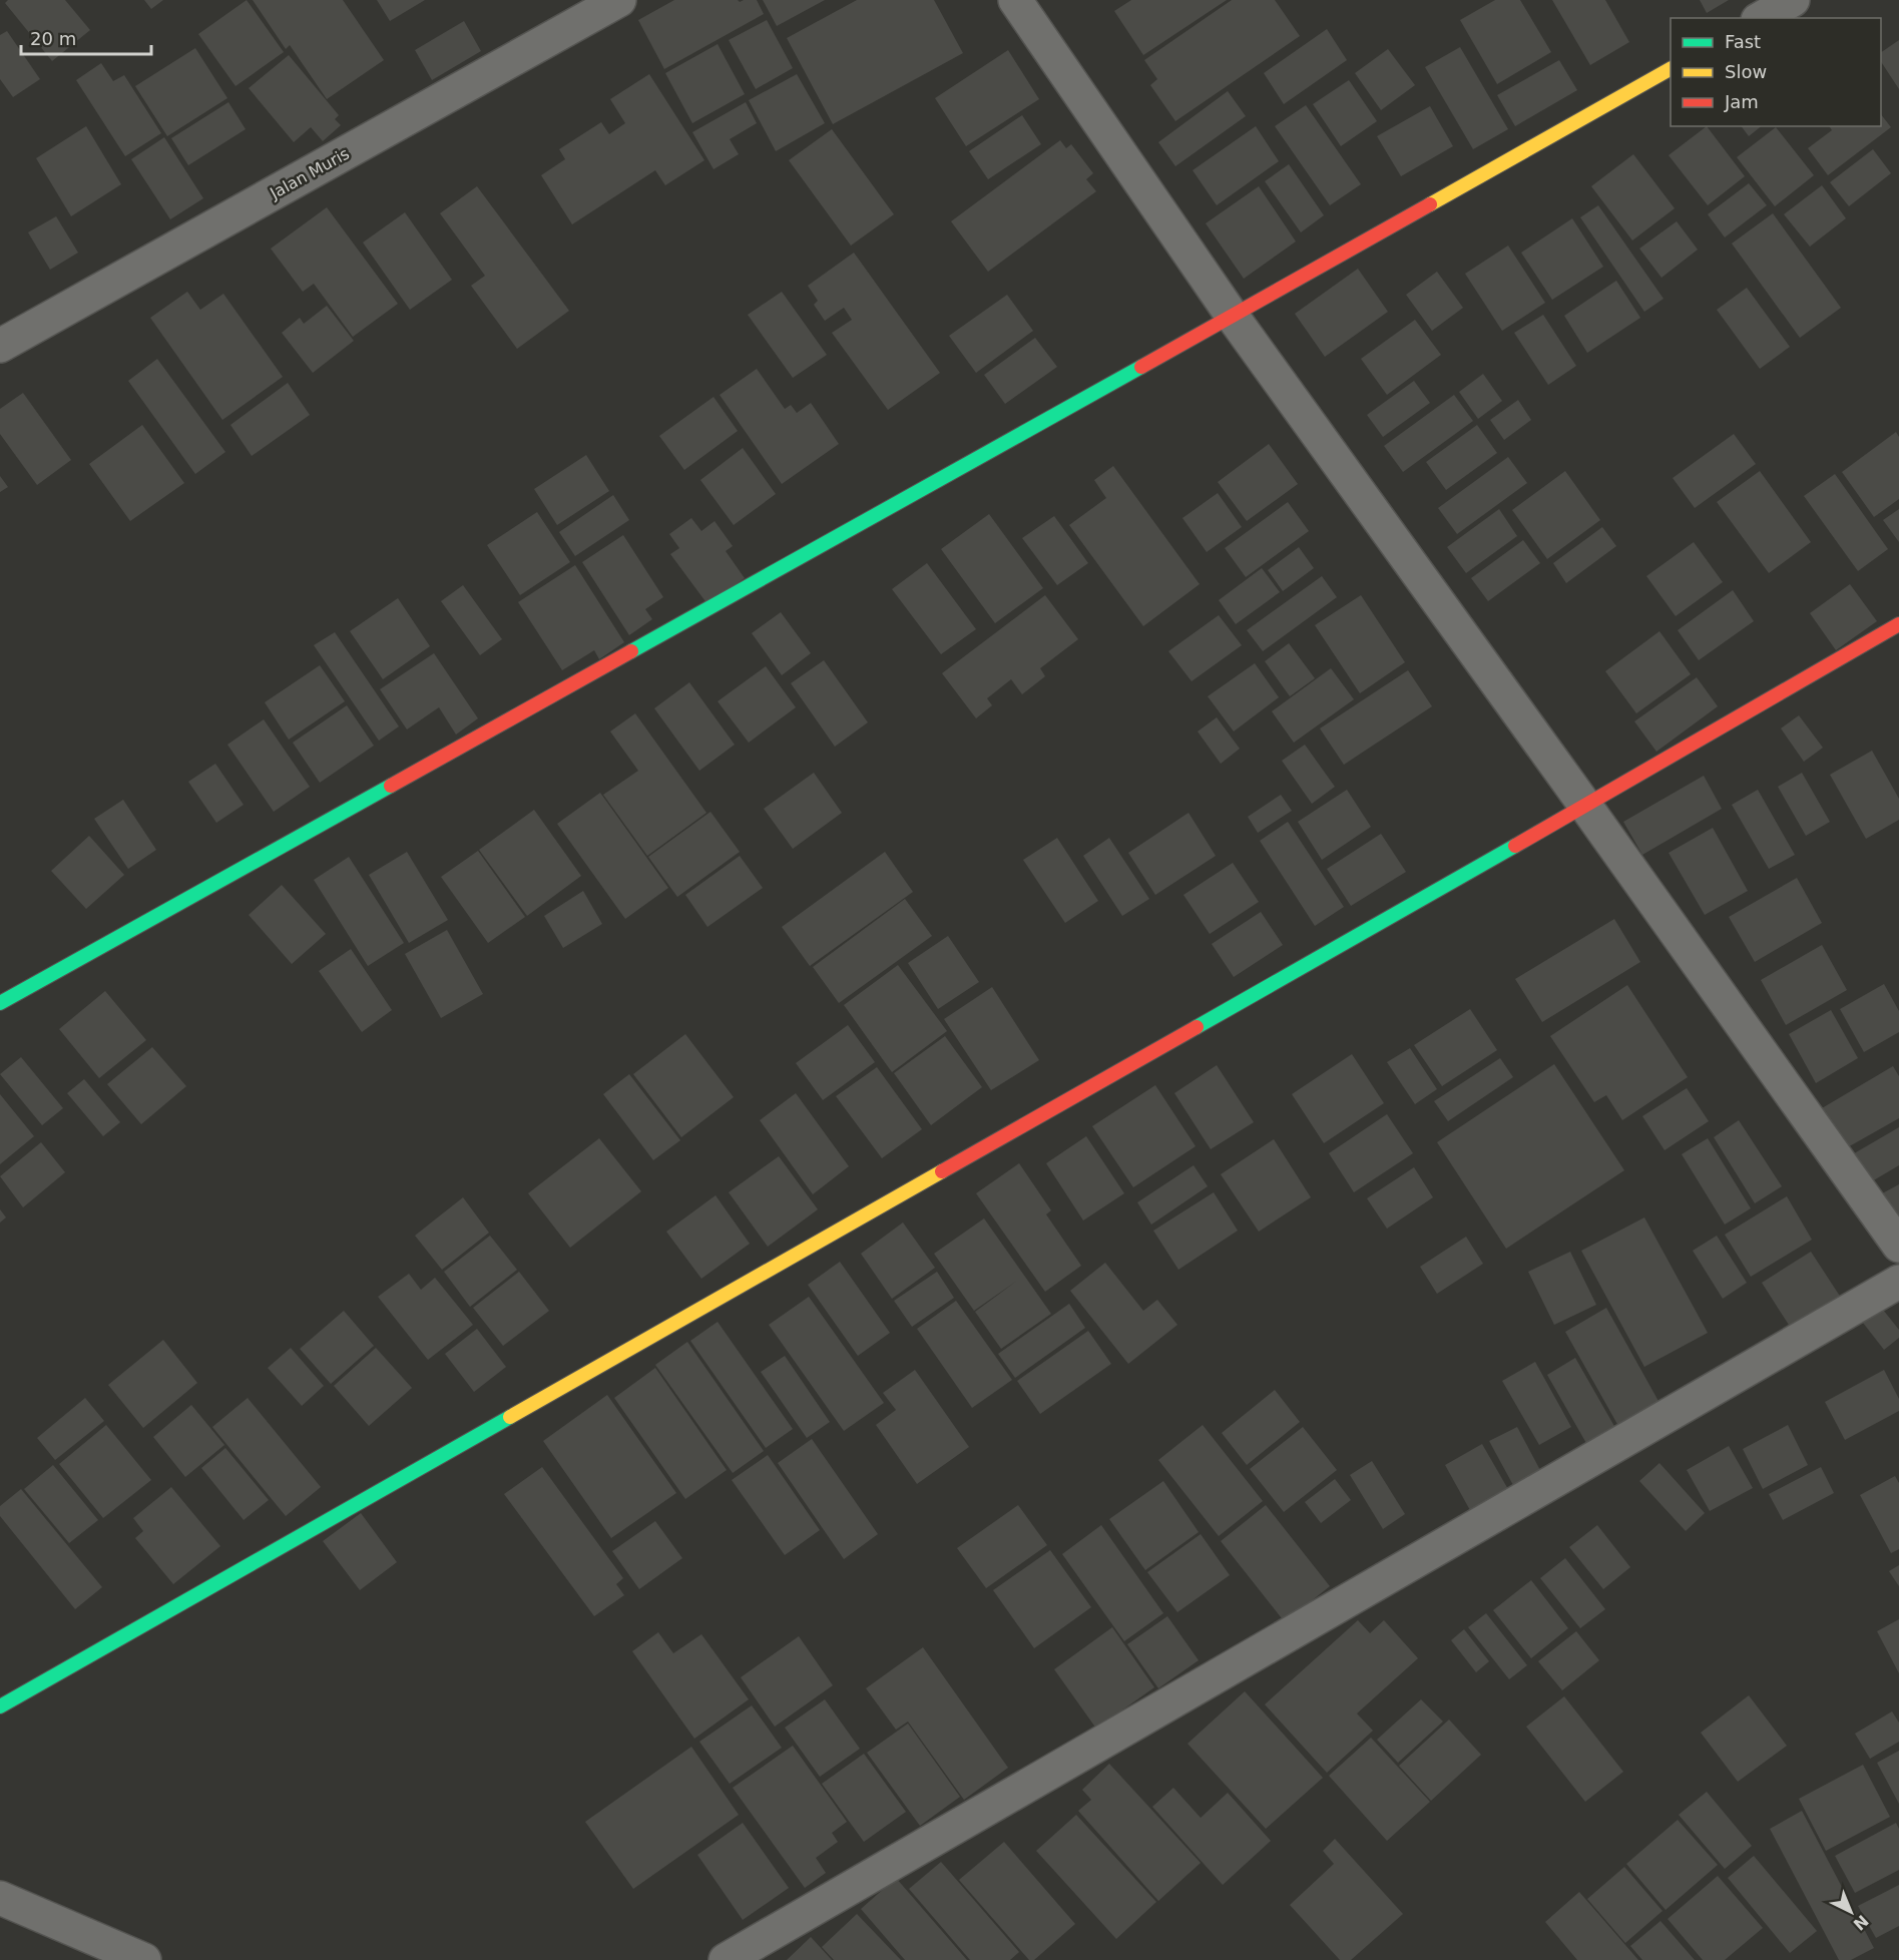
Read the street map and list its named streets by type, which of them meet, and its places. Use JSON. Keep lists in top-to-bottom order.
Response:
{
  "streets": {
    "street": ["Jalan Muris"]
  },
  "legend": ["Fast", "Slow", "Jam"],
  "scale_bar": "20 m",
  "north": "bottom right"
}
